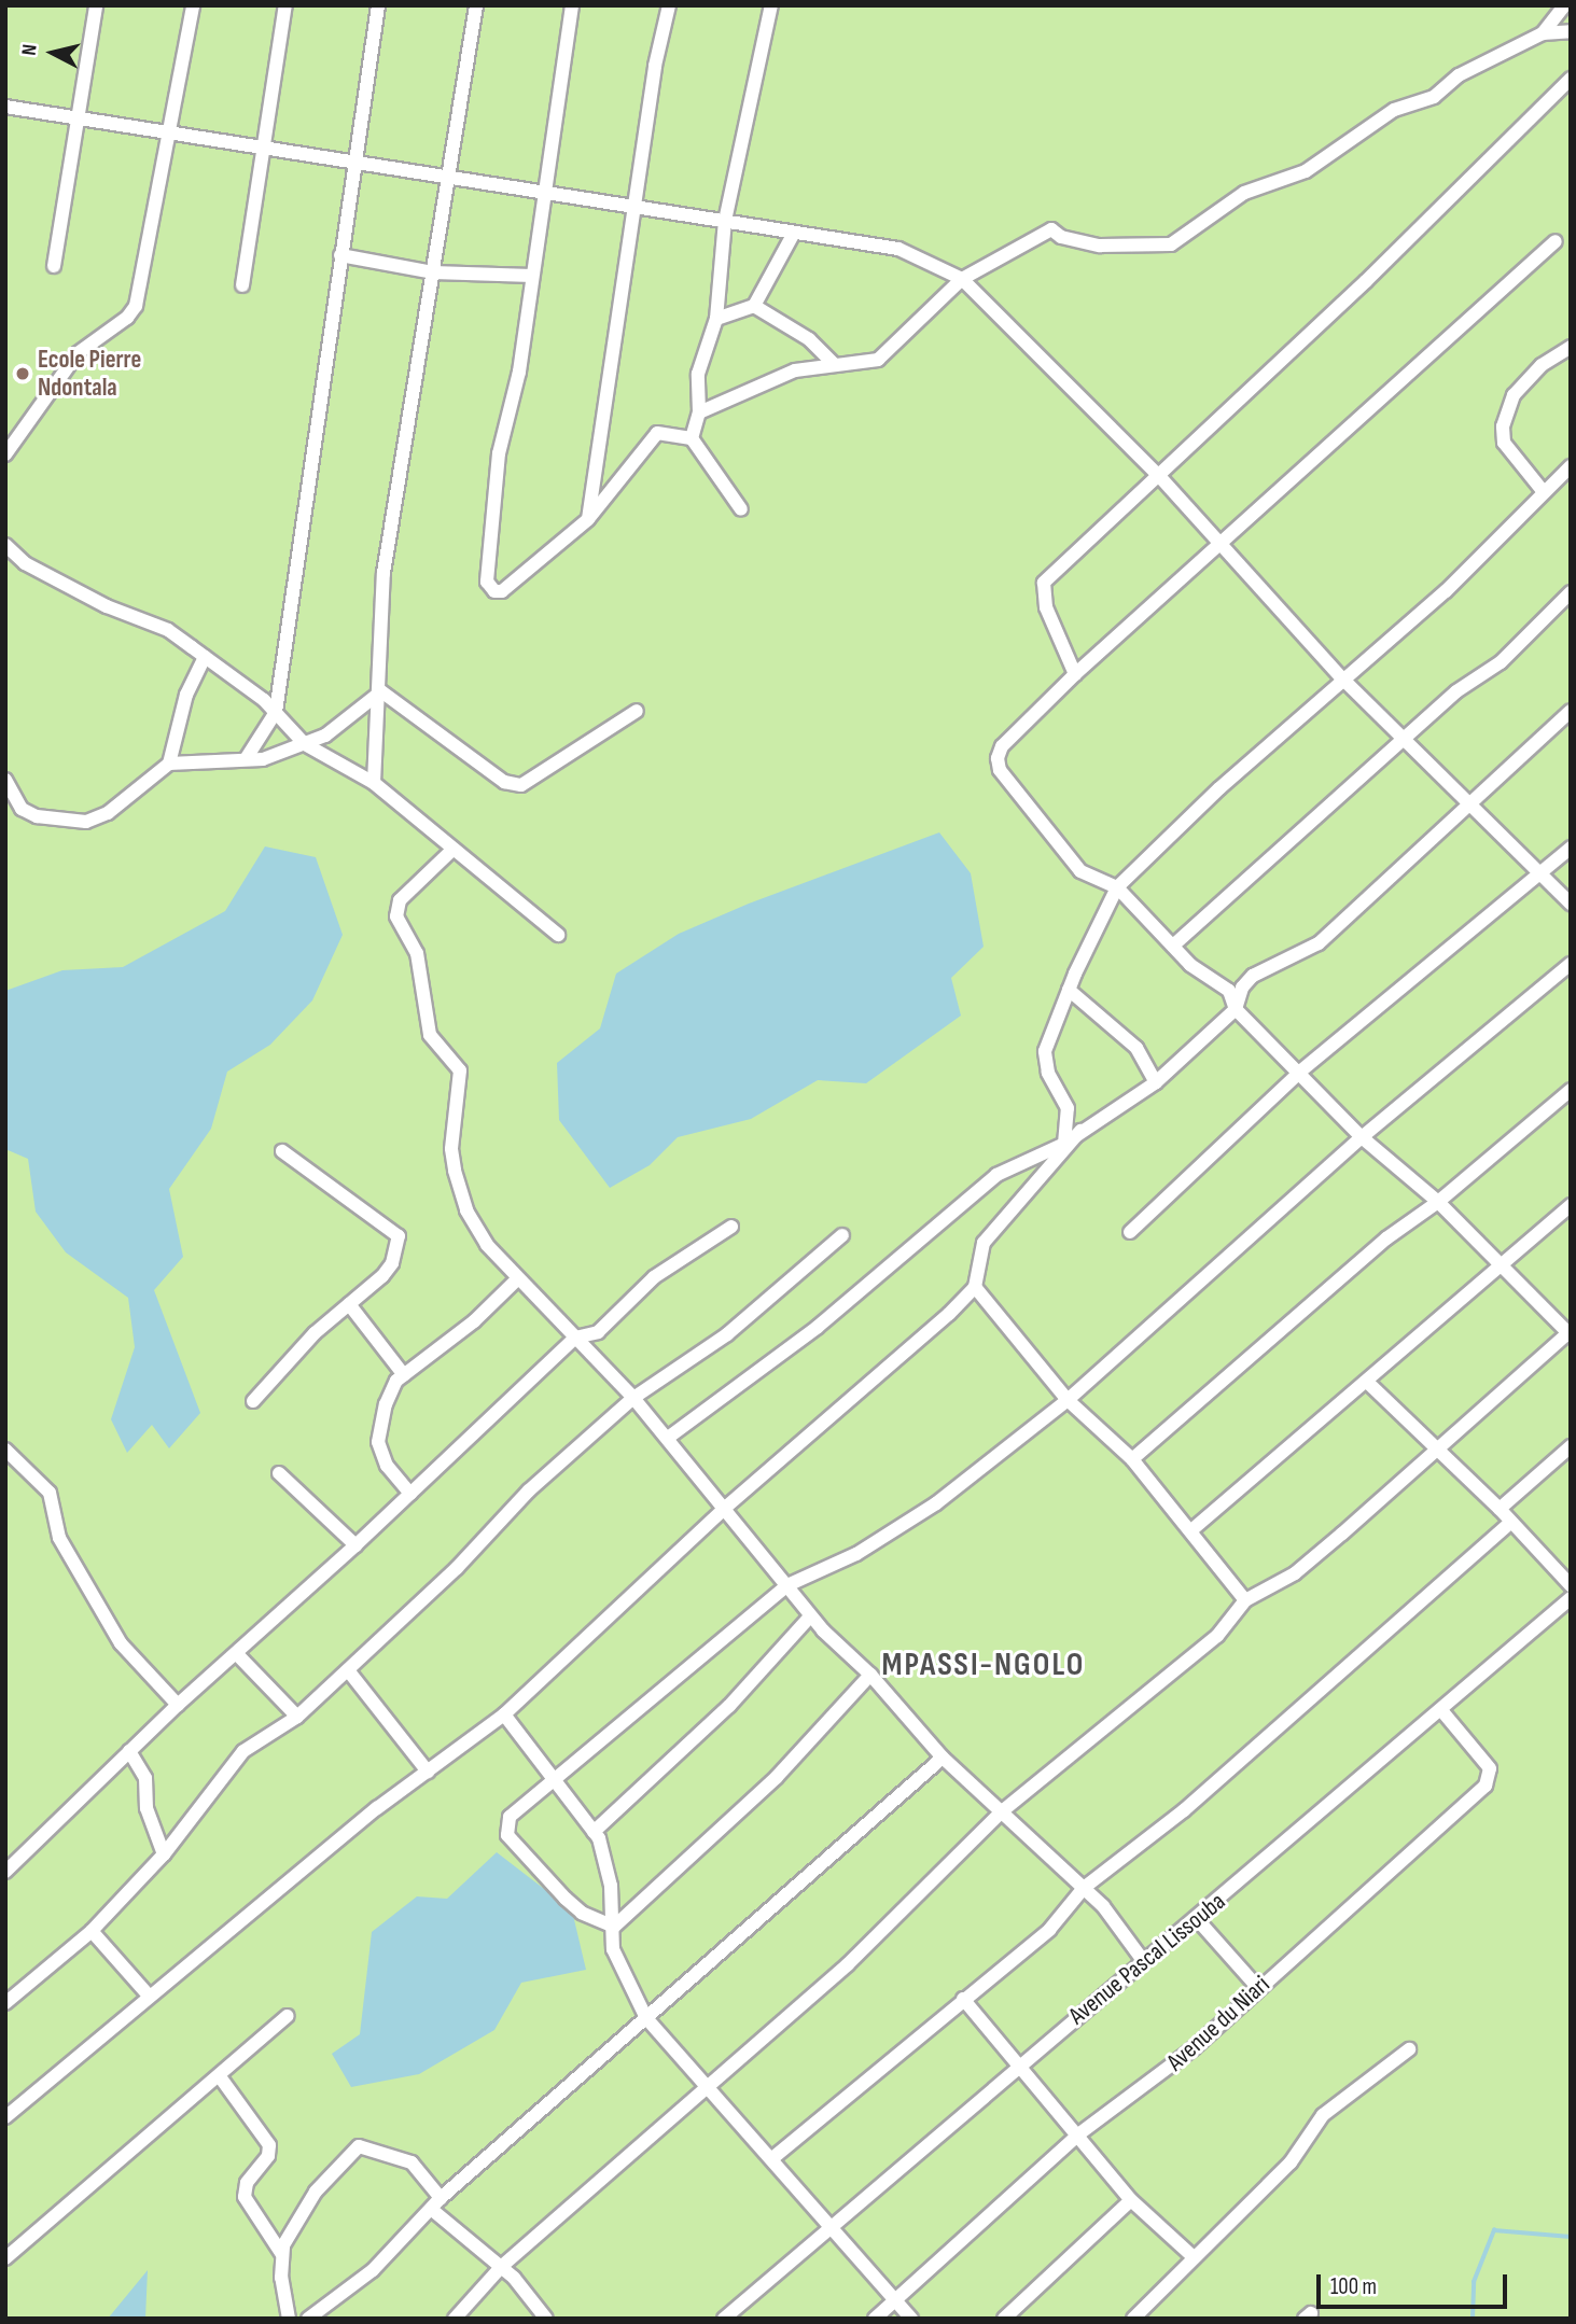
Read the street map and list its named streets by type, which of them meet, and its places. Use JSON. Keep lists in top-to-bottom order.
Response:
{
  "streets": {
    "street": ["Avenue Pascal Lissouba", "Avenue du Niari"]
  },
  "crossings": [
    ["Avenue Pascal Lissouba", "Avenue du Niari"]
  ],
  "districts": ["MPASSI-NGOLO"],
  "places": ["Ecole Pierre Ndontala"],
  "scale_bar": "100 m",
  "north": "left"
}
